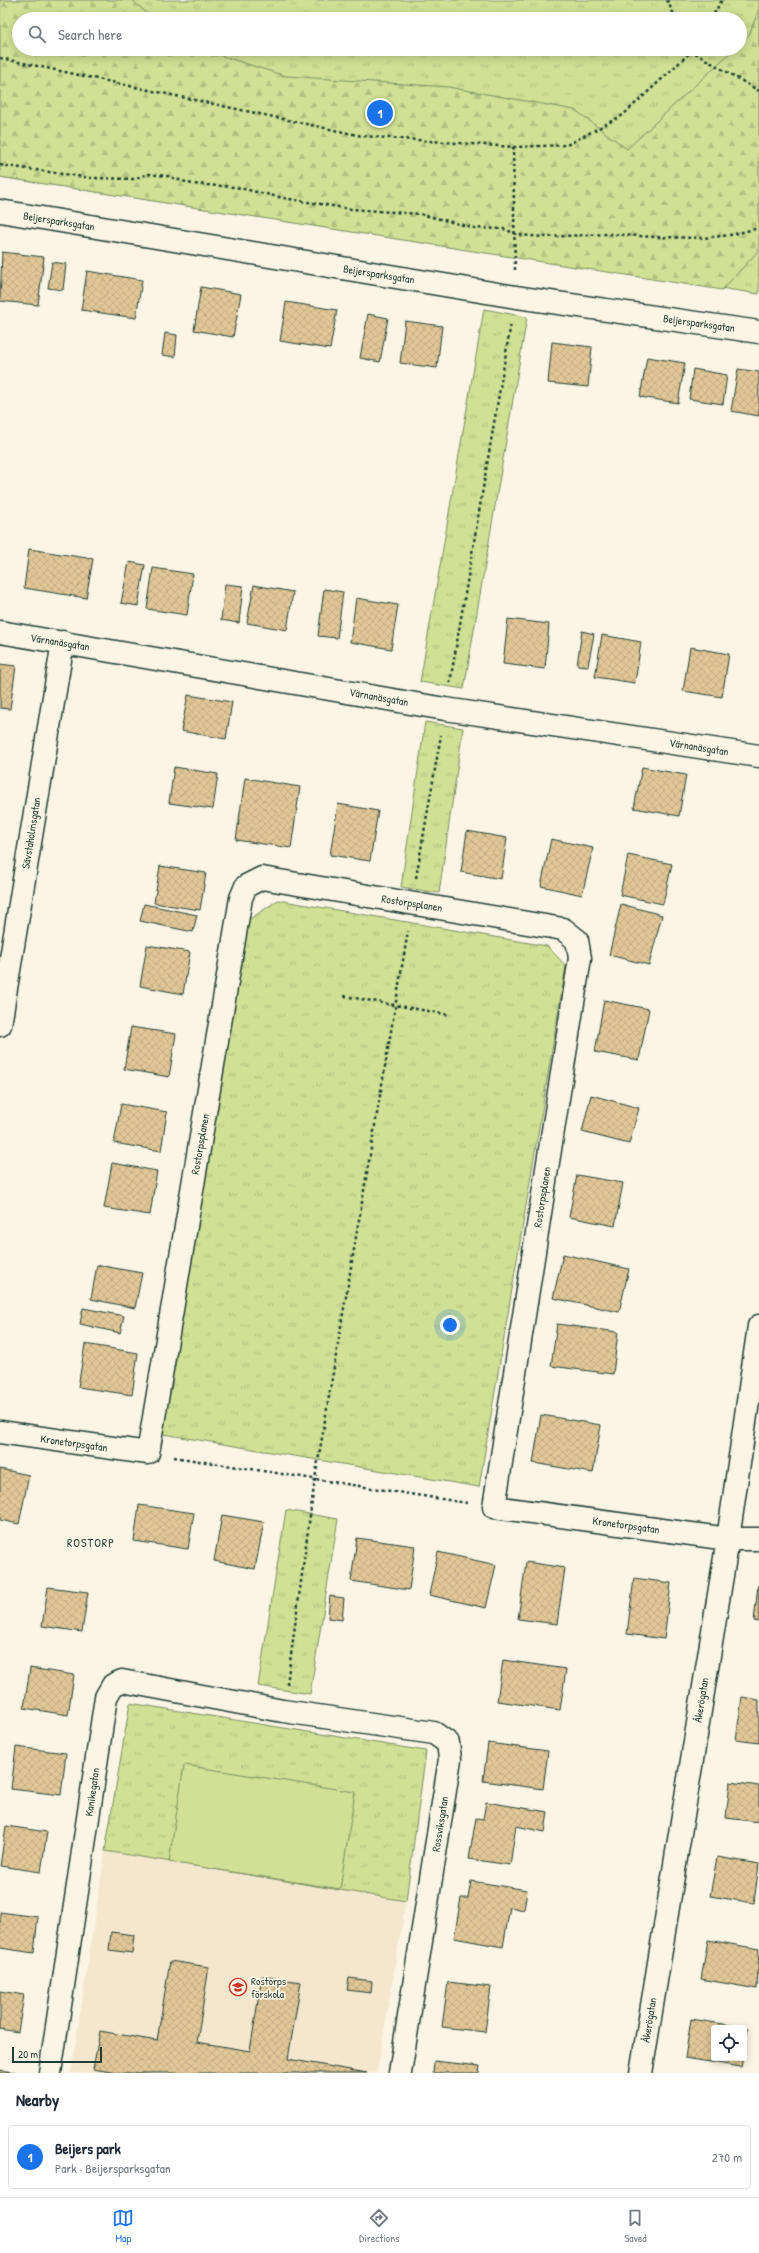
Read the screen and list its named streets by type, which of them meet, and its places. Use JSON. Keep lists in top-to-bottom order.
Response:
{
  "streets": {
    "street": [
      "Beijersparksgatan",
      "Värnanäsgatan",
      "Sävstaholmsgatan",
      "Rostorpsplanen",
      "Kronetorpsgatan",
      "Åkerögatan",
      "Kanikegatan",
      "Rossviksgatan"
    ]
  },
  "crossings": [
    ["Värnanäsgatan", "Sävstaholmsgatan"],
    ["Rostorpsplanen", "Kronetorpsgatan"],
    ["Kronetorpsgatan", "Åkerögatan"],
    ["Kanikegatan", "Rossviksgatan"]
  ],
  "districts": ["ROSTORP"],
  "places": {
    "school or university": ["Rostorps förskola"]
  },
  "scale_bar": "20 m",
  "page": {
    "search": "Search here",
    "pins": "1",
    "scale": "20 m",
    "heading": "Nearby",
    "list": [
      {
        "mark": "1",
        "name": "Beijers park",
        "note": "Park · Beijersparksgatan",
        "value": "270 m"
      }
    ],
    "nav": ["Map", "Directions", "Saved"]
  }
}
